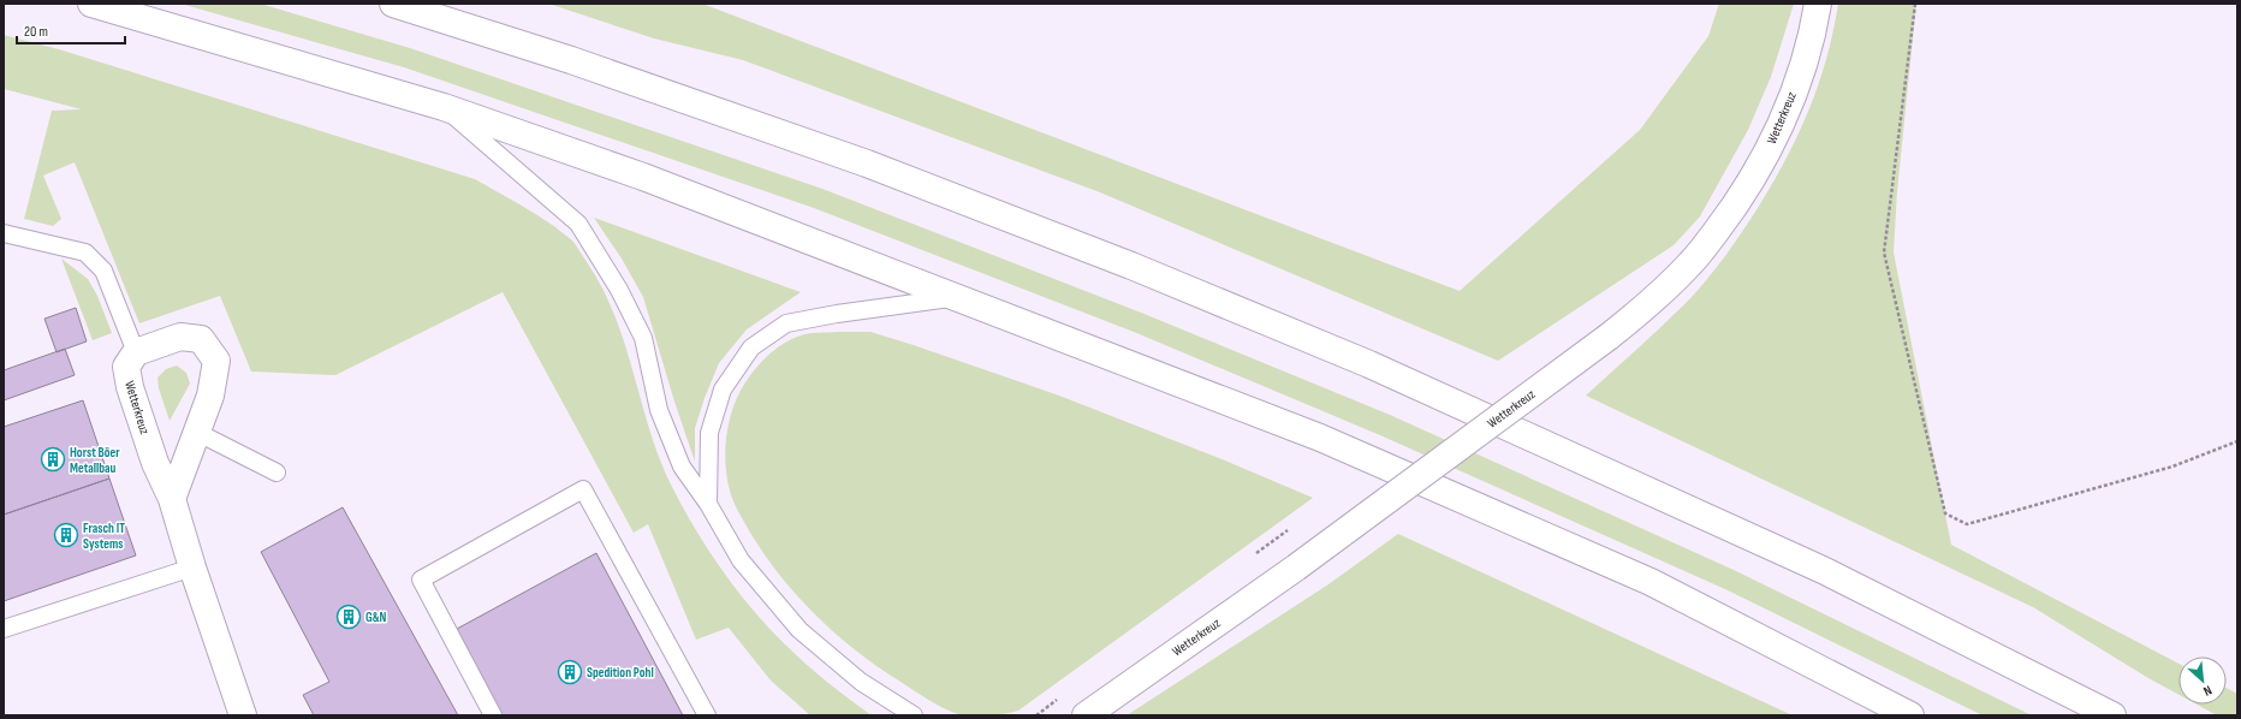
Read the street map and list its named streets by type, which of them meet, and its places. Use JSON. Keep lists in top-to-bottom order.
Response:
{
  "streets": {
    "main road": ["Wetterkreuz"]
  },
  "places": {
    "building": [
      "Horst Böer Metallbau",
      "Frasch IT Systems",
      "G&N",
      "Spedition Pohl"
    ]
  },
  "scale_bar": "20 m",
  "north": "bottom right"
}
